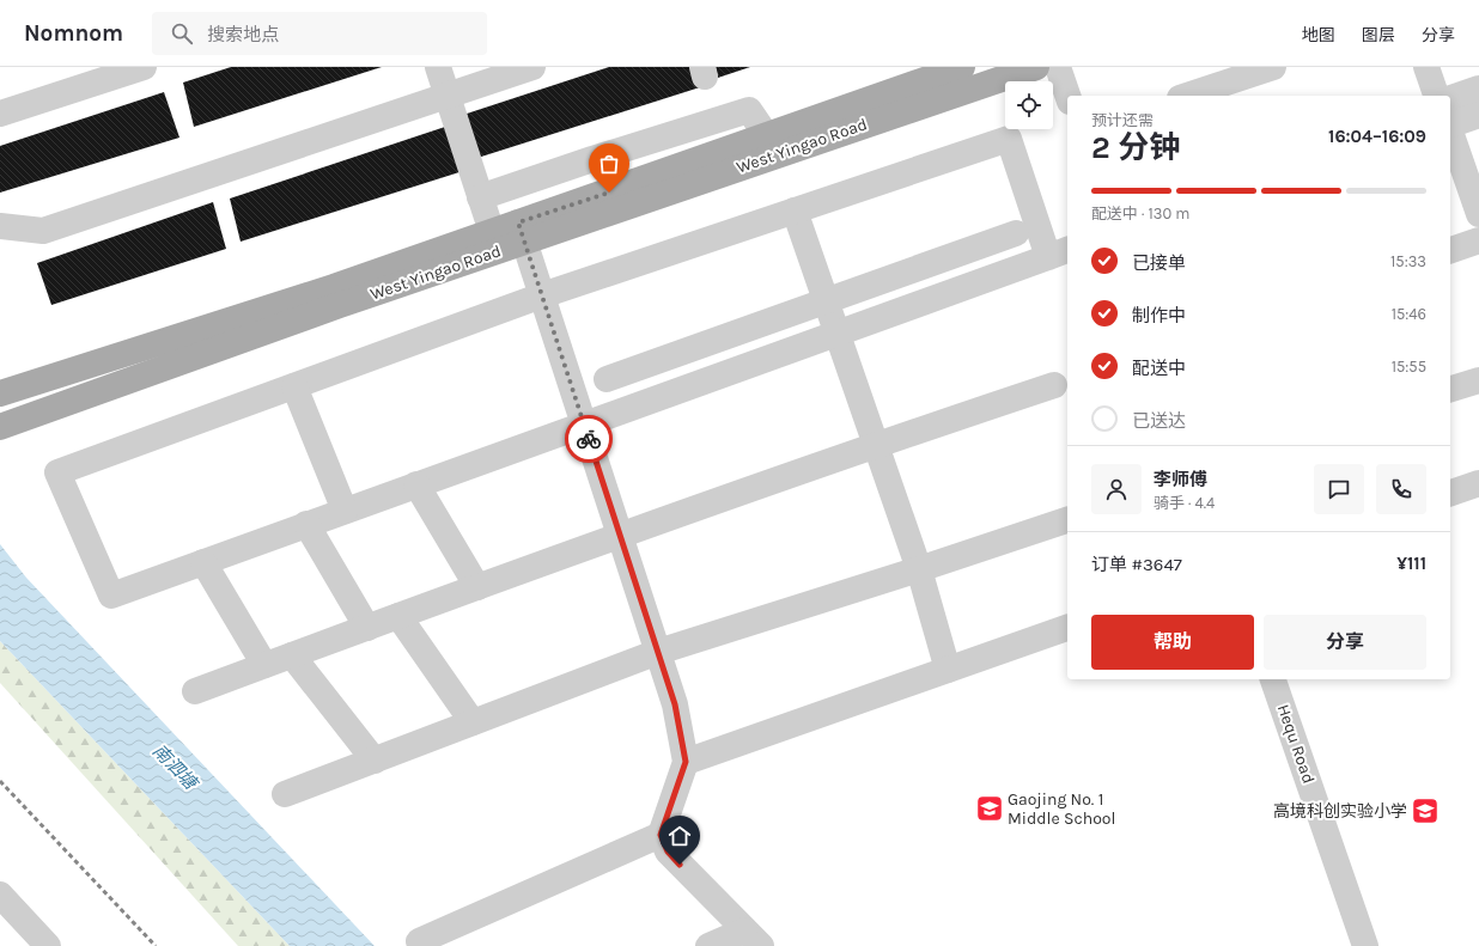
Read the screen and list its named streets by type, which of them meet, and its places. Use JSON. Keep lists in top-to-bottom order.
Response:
{
  "streets": {
    "main road": ["West Yingao Road"],
    "street": ["Hequ Road"]
  },
  "water": ["南泗塘"],
  "places": {
    "school or university": ["Gaojing No. 1 Middle School", "高境科创实验小学"]
  },
  "page": {
    "header": "Nomnom",
    "search": "搜索地点",
    "nav": ["地图", "图层", "分享"],
    "heading": ["2 分钟", "预计还需", "16:04–16:09"],
    "panel": [
      "李师傅",
      "骑手 · 4.4",
      "订单 #3647",
      "¥111"
    ],
    "bar": "配送中 · 130 m",
    "list": [
      ["已接单", "15:33"],
      ["制作中", "15:46"],
      ["配送中", "15:55"],
      "已送达"
    ],
    "buttons": ["帮助", "分享"]
  }
}
